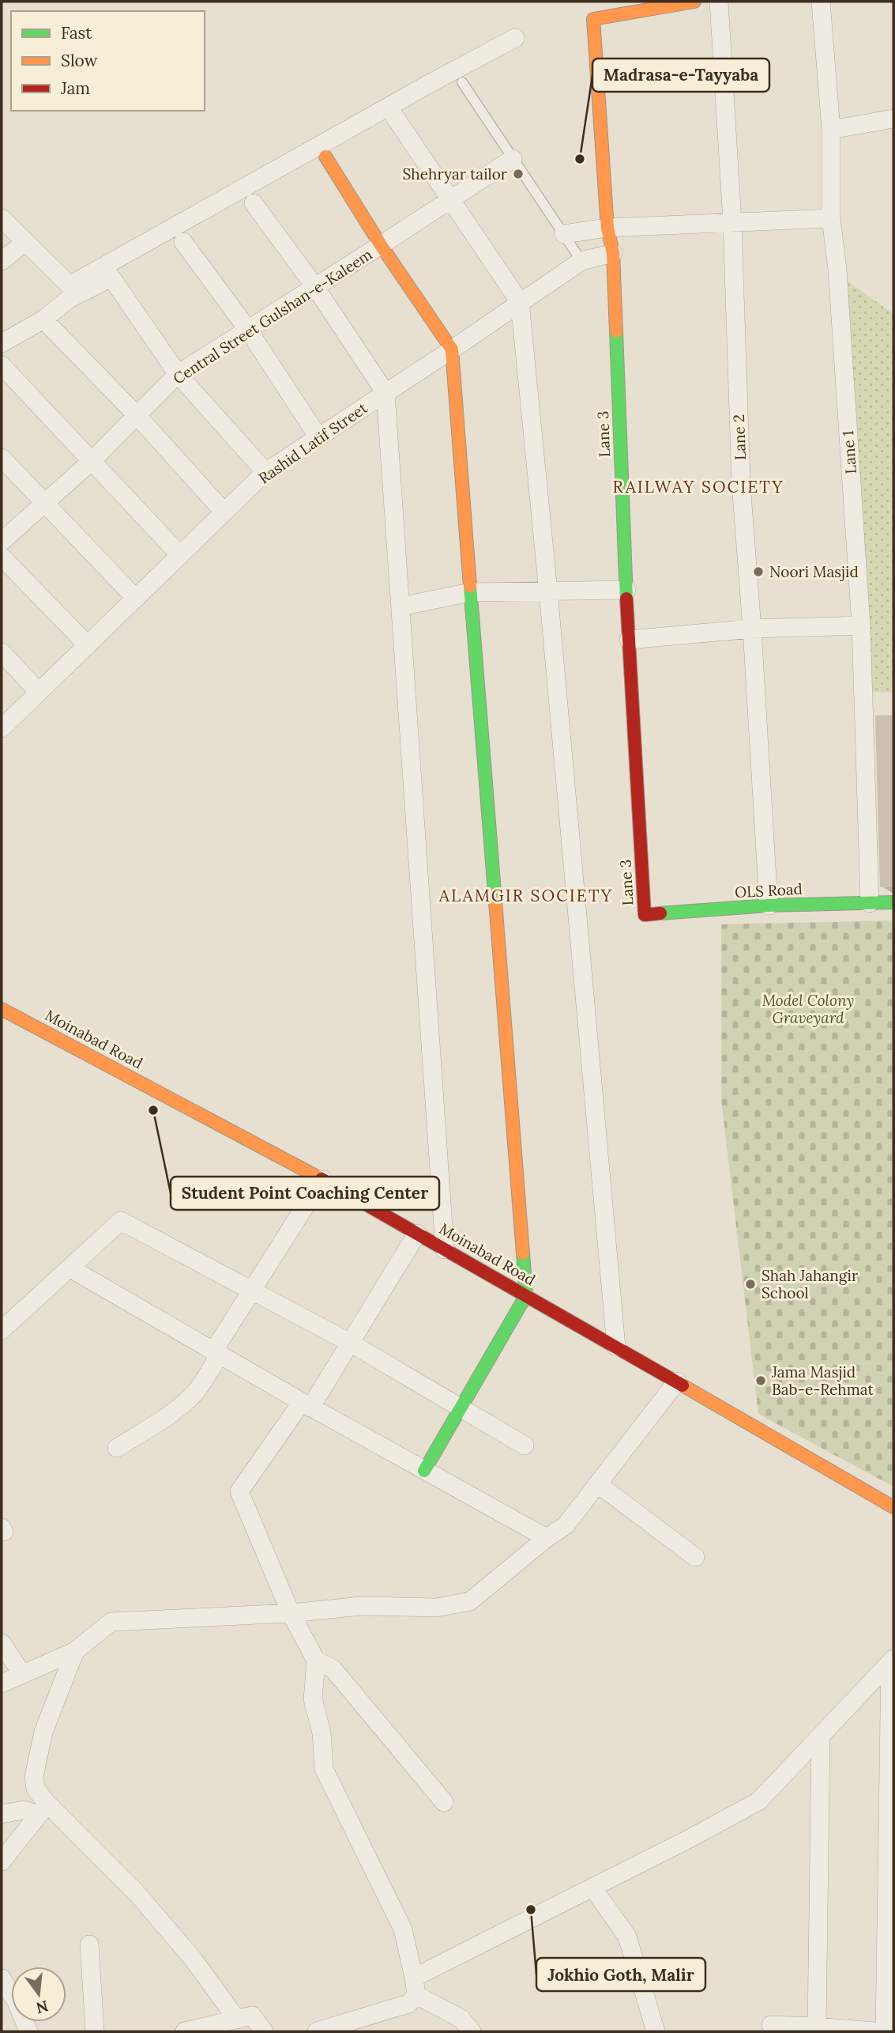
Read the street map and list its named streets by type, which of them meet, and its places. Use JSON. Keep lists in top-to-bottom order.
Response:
{
  "streets": {
    "street": [
      "Central Street Gulshan-e-Kaleem",
      "Lane 3",
      "Lane 2",
      "Rashid Latif Street",
      "Lane 1",
      "OLS Road",
      "Moinabad Road"
    ]
  },
  "crossings": [
    ["Lane 3", "Rashid Latif Street"],
    ["Lane 3", "OLS Road"],
    ["Lane 2", "OLS Road"],
    ["Lane 1", "OLS Road"]
  ],
  "districts": ["RAILWAY SOCIETY", "ALAMGIR SOCIETY"],
  "parks": ["Model Colony Graveyard"],
  "places": [
    "Madrasa-e-Tayyaba",
    "Shehryar tailor",
    "Noori Masjid",
    "Student Point Coaching Center",
    "Shah Jahangir School",
    "Jama Masjid Bab-e-Rehmat",
    "Jokhio Goth, Malir"
  ],
  "legend": ["Fast", "Slow", "Jam"],
  "north": "bottom"
}
